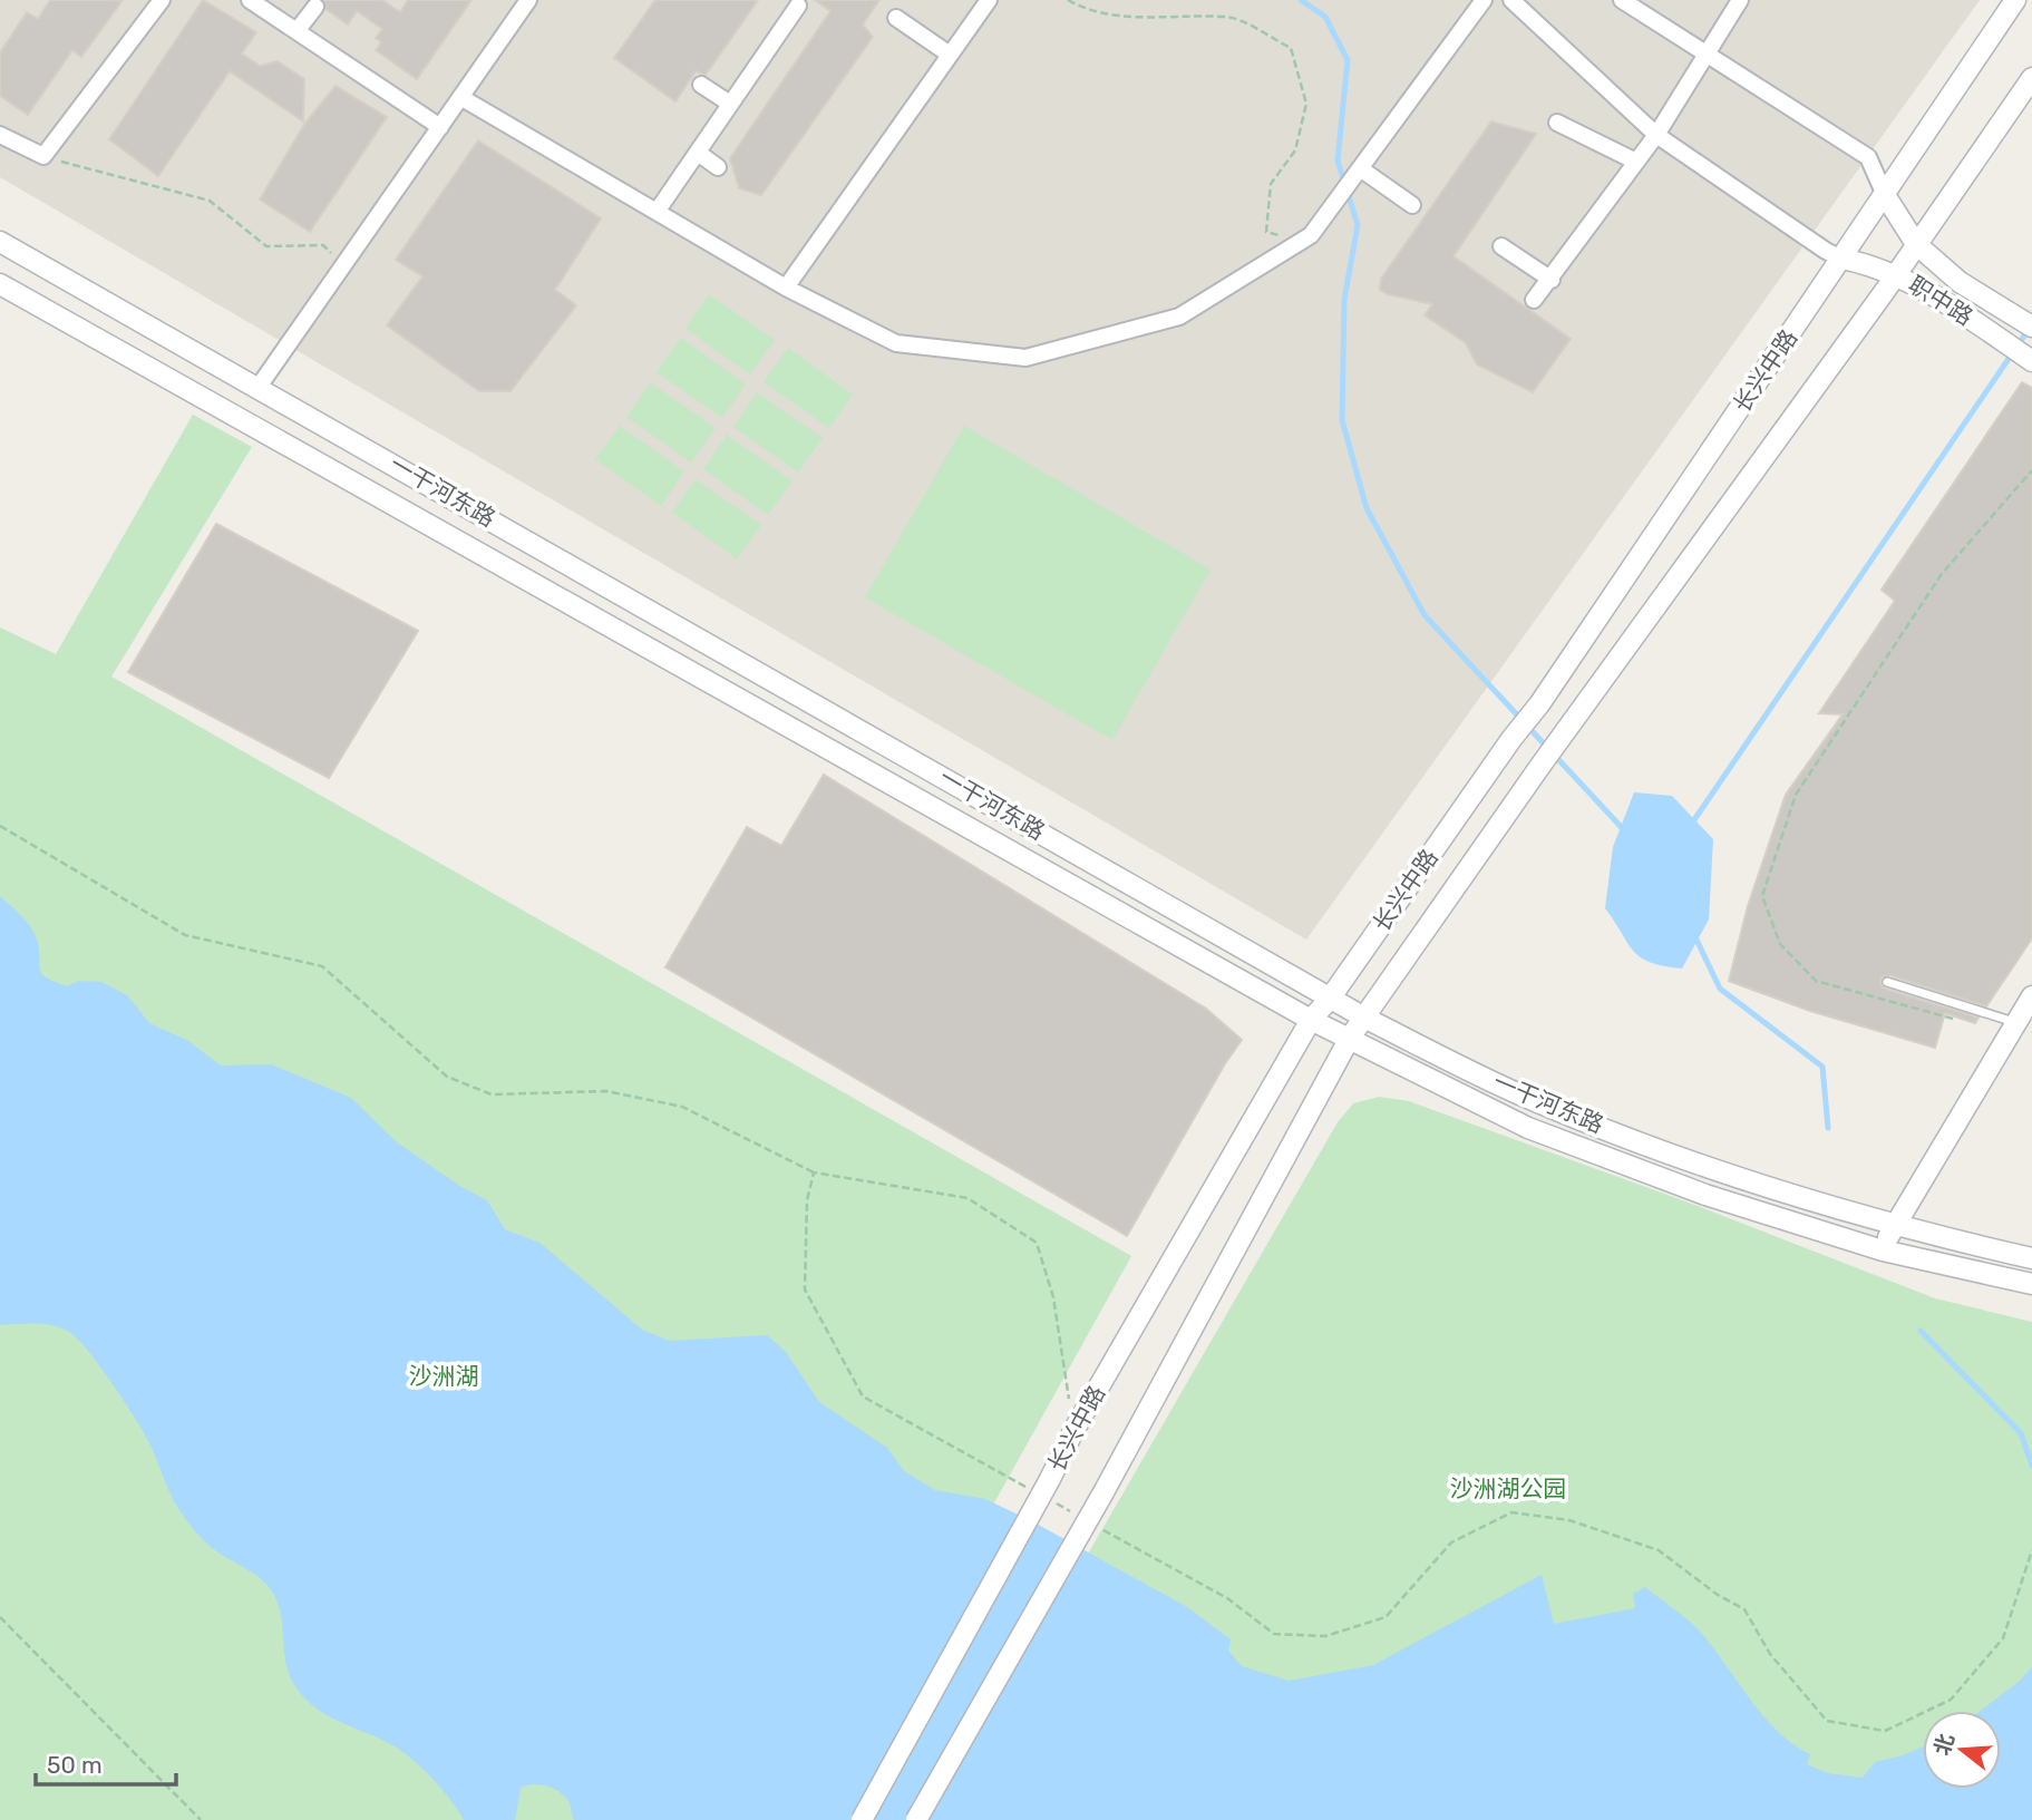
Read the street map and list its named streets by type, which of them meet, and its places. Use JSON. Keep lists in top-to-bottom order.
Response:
{
  "streets": {
    "street": ["职中路", "长兴中路", "一干河东路"]
  },
  "crossings": [
    ["职中路", "长兴中路"],
    ["长兴中路", "一干河东路"]
  ],
  "parks": ["沙洲湖", "沙洲湖公园"],
  "scale_bar": "50 m",
  "north": "left"
}
